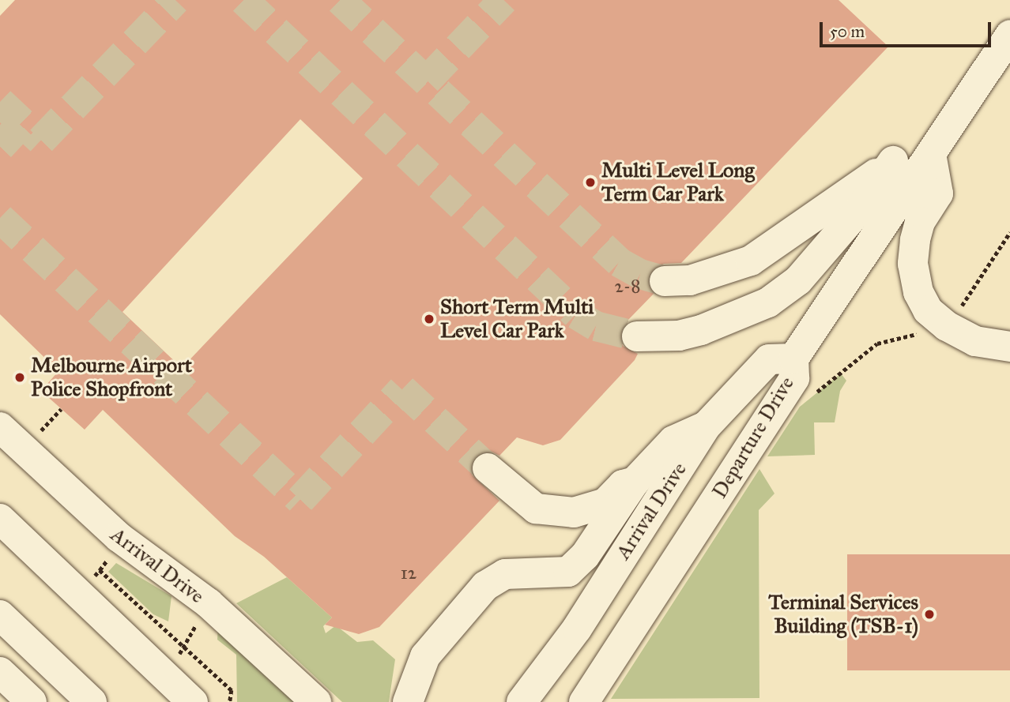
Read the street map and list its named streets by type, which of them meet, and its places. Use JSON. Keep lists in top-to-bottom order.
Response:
{
  "streets": {
    "street": ["Departure Drive", "Arrival Drive"]
  },
  "crossings": [
    ["Departure Drive", "Arrival Drive"]
  ],
  "places": [
    "Multi Level Long Term Car Park",
    "Short Term Multi Level Car Park",
    "Melbourne Airport Police Shopfront",
    "Terminal Services Building (TSB-1)"
  ],
  "house_numbers": ["2-8", "12"],
  "scale_bar": "50 m"
}
